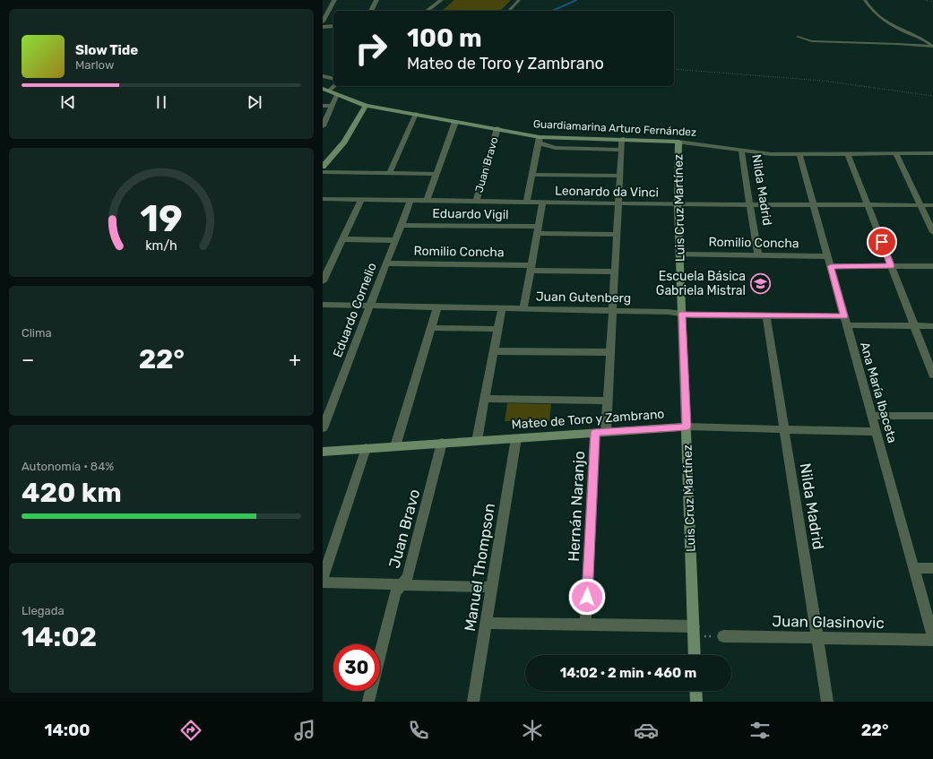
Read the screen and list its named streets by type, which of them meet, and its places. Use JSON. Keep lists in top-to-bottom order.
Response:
{
  "streets": {
    "street": [
      "Guardiamarina Arturo Fernández",
      "Juan Bravo",
      "Nilda Madrid",
      "Leonardo da Vinci",
      "Luis Cruz Martínez",
      "Eduardo Vigil",
      "Romilio Concha",
      "Juan Gutenberg",
      "Eduardo Cornelio",
      "Ana María Ibaceta",
      "Mateo de Toro y Zambrano",
      "Hernán Naranjo",
      "Manuel Thompson",
      "Juan Glasinovic"
    ]
  },
  "crossings": [
    ["Guardiamarina Arturo Fernández", "Juan Bravo"],
    ["Guardiamarina Arturo Fernández", "Nilda Madrid"],
    ["Guardiamarina Arturo Fernández", "Luis Cruz Martínez"],
    ["Guardiamarina Arturo Fernández", "Ana María Ibaceta"],
    ["Guardiamarina Arturo Fernández", "Hernán Naranjo"],
    ["Juan Bravo", "Leonardo da Vinci"],
    ["Juan Bravo", "Mateo de Toro y Zambrano"],
    ["Nilda Madrid", "Leonardo da Vinci"],
    ["Nilda Madrid", "Romilio Concha"],
    ["Nilda Madrid", "Juan Gutenberg"],
    ["Nilda Madrid", "Mateo de Toro y Zambrano"],
    ["Nilda Madrid", "Juan Glasinovic"],
    ["Leonardo da Vinci", "Luis Cruz Martínez"],
    ["Leonardo da Vinci", "Eduardo Cornelio"],
    ["Leonardo da Vinci", "Ana María Ibaceta"],
    ["Leonardo da Vinci", "Hernán Naranjo"],
    ["Luis Cruz Martínez", "Romilio Concha"],
    ["Luis Cruz Martínez", "Juan Gutenberg"],
    ["Luis Cruz Martínez", "Mateo de Toro y Zambrano"],
    ["Eduardo Vigil", "Eduardo Cornelio"],
    ["Eduardo Vigil", "Hernán Naranjo"],
    ["Romilio Concha", "Eduardo Cornelio"],
    ["Romilio Concha", "Ana María Ibaceta"],
    ["Romilio Concha", "Hernán Naranjo"],
    ["Juan Gutenberg", "Eduardo Cornelio"],
    ["Juan Gutenberg", "Ana María Ibaceta"],
    ["Juan Gutenberg", "Hernán Naranjo"],
    ["Ana María Ibaceta", "Mateo de Toro y Zambrano"],
    ["Mateo de Toro y Zambrano", "Hernán Naranjo"],
    ["Mateo de Toro y Zambrano", "Manuel Thompson"]
  ],
  "places": {
    "school or university": ["Escuela Básica Gabriela Mistral"]
  },
  "page": {
    "turn": ["100 m", "Mateo de Toro y Zambrano"],
    "song": ["Slow Tide", "Marlow"],
    "tile": [
      "Clima",
      ["Autonomía · 84%", "420 km"],
      ["Llegada", "14:02"]
    ],
    "heat": ["−", "22°", "+"],
    "limit": "30",
    "trip": "14:02 · 2 min · 460 m",
    "tabs": ["14:00", "22°"],
    "gauge": ["19", "km/h"]
  }
}
